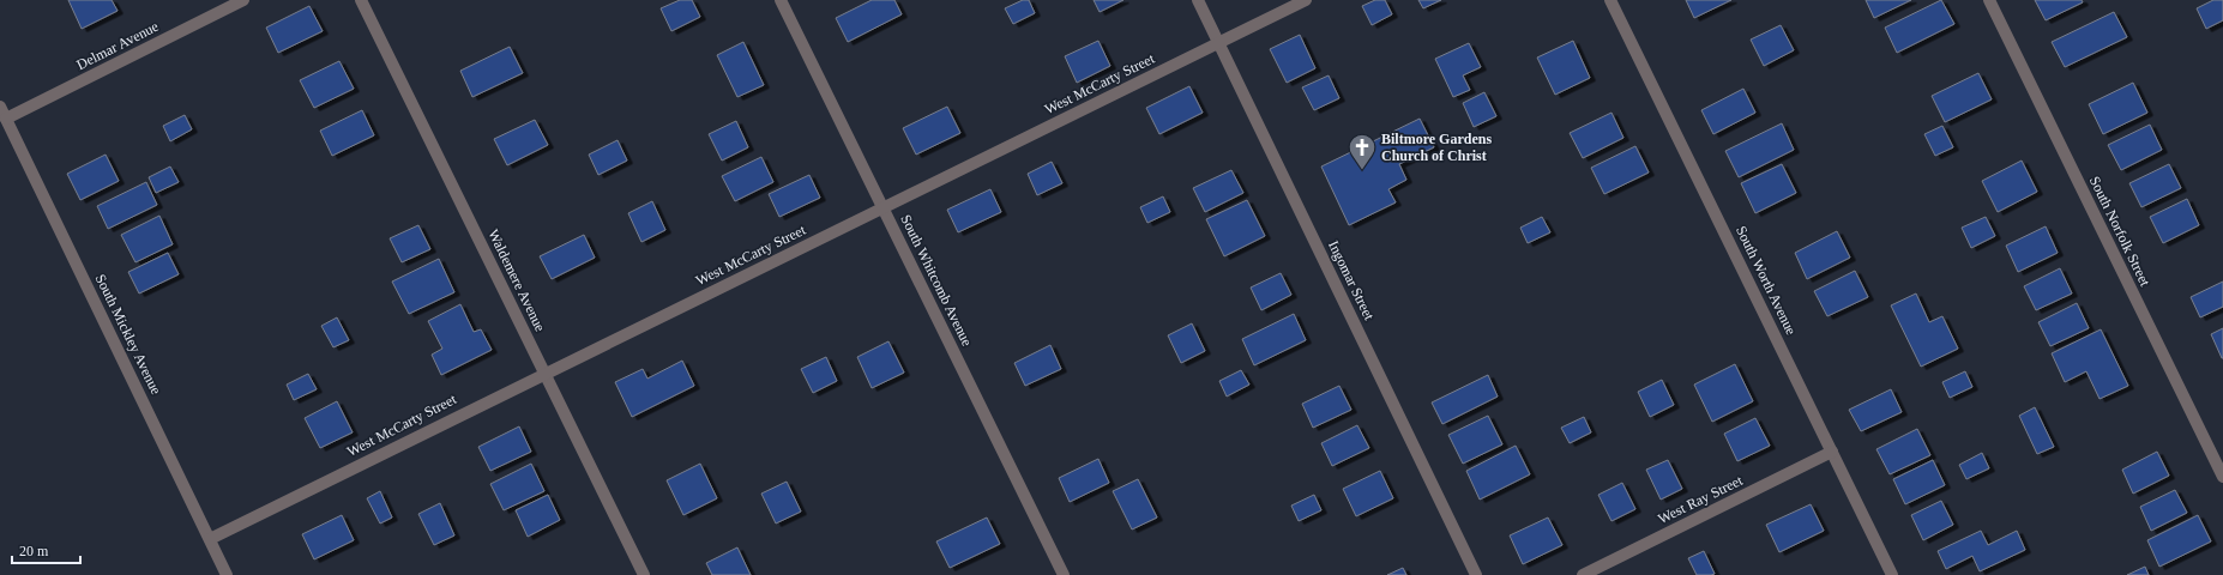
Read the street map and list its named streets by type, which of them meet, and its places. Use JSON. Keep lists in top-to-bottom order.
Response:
{
  "streets": {
    "street": [
      "Delmar Avenue",
      "West McCarty Street",
      "South Norfolk Street",
      "Waldemere Avenue",
      "South Whitcomb Avenue",
      "Ingomar Street",
      "South Worth Avenue",
      "South Mickley Avenue",
      "West Ray Street"
    ]
  },
  "crossings": [
    ["Delmar Avenue", "South Mickley Avenue"],
    ["West McCarty Street", "Waldemere Avenue"],
    ["West McCarty Street", "South Whitcomb Avenue"],
    ["West McCarty Street", "Ingomar Street"],
    ["West McCarty Street", "South Mickley Avenue"],
    ["South Worth Avenue", "West Ray Street"]
  ],
  "places": {
    "church": ["Biltmore Gardens Church of Christ"]
  },
  "scale_bar": "20 m"
}
